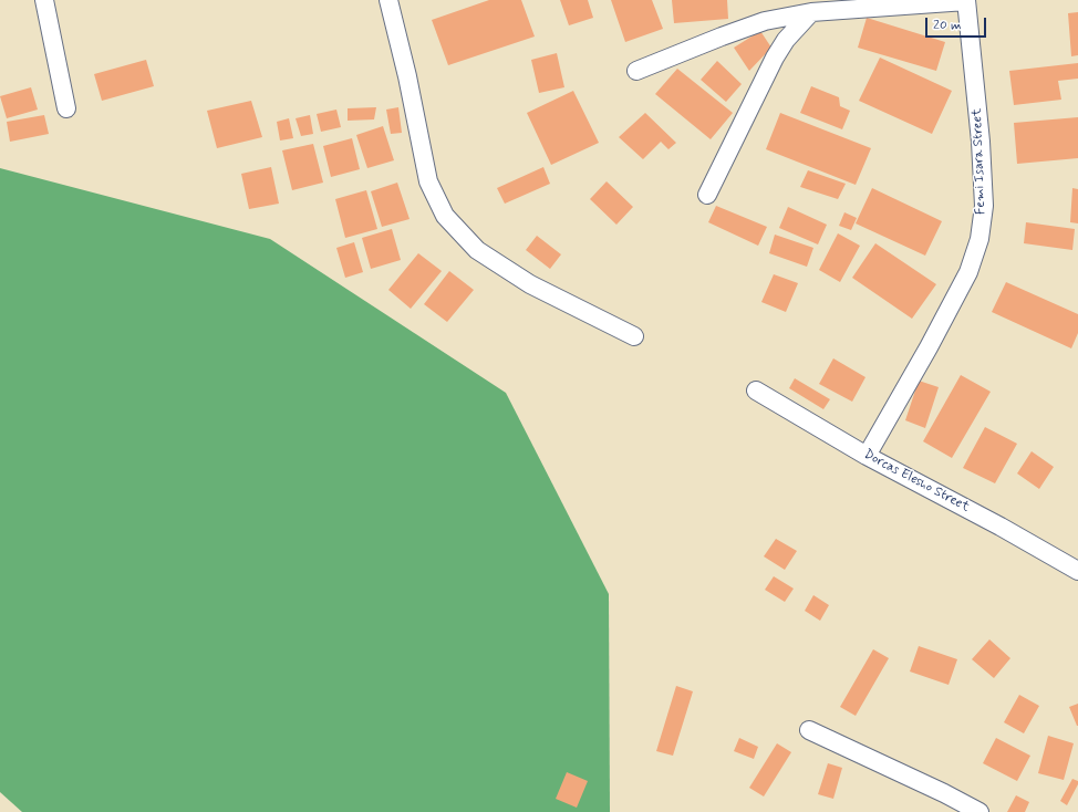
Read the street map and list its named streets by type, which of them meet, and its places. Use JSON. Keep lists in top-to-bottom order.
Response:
{
  "streets": {
    "street": ["Femi Isara Street", "Dorcas Elesho Street"]
  },
  "crossings": [
    ["Femi Isara Street", "Dorcas Elesho Street"]
  ],
  "scale_bar": "20 m"
}
